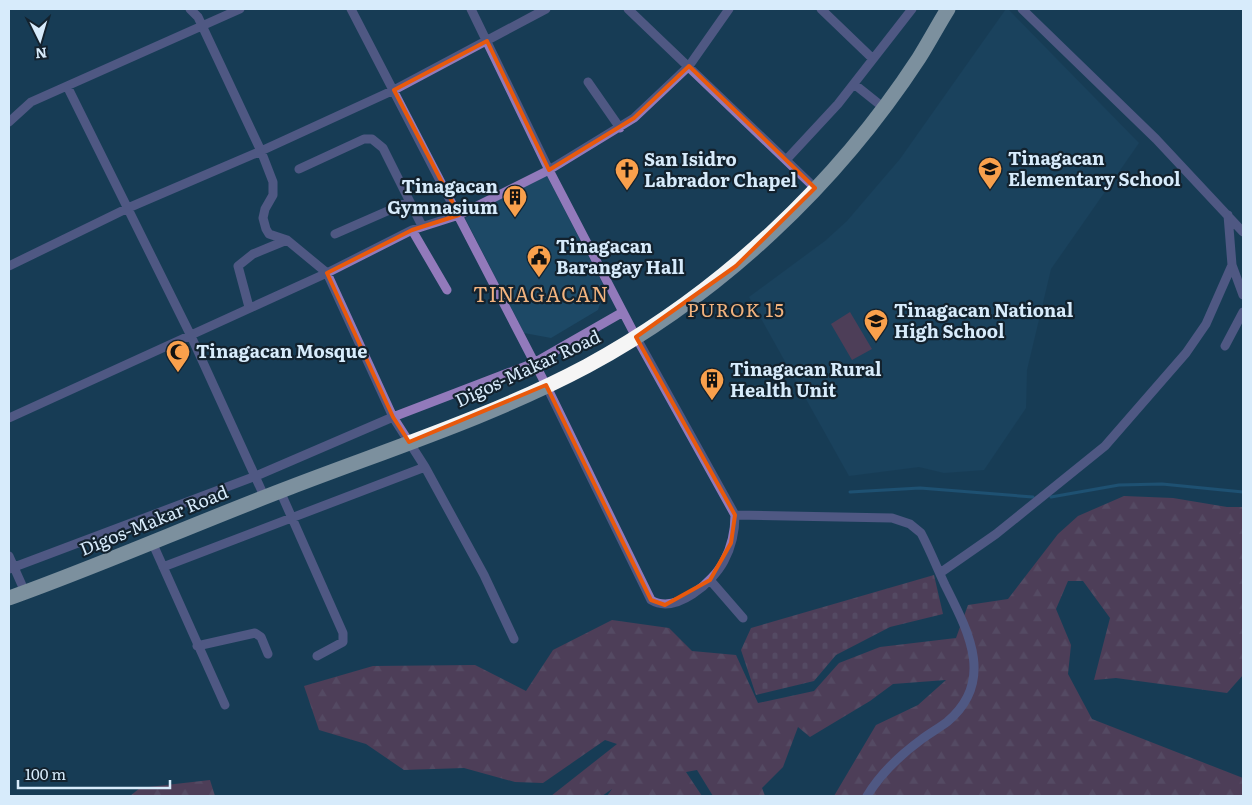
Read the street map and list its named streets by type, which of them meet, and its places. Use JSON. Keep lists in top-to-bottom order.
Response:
{
  "streets": {
    "highway": ["Digos-Makar Road"]
  },
  "districts": ["TINAGACAN", "PUROK 15"],
  "places": {
    "school or university": ["Tinagacan Elementary School", "Tinagacan National High School"],
    "church": ["San Isidro Labrador Chapel"],
    "building": ["Tinagacan Gymnasium", "Tinagacan Rural Health Unit"],
    "public building": ["Tinagacan Barangay Hall"],
    "mosque": ["Tinagacan Mosque"]
  },
  "scale_bar": "100 m",
  "north": "bottom"
}
